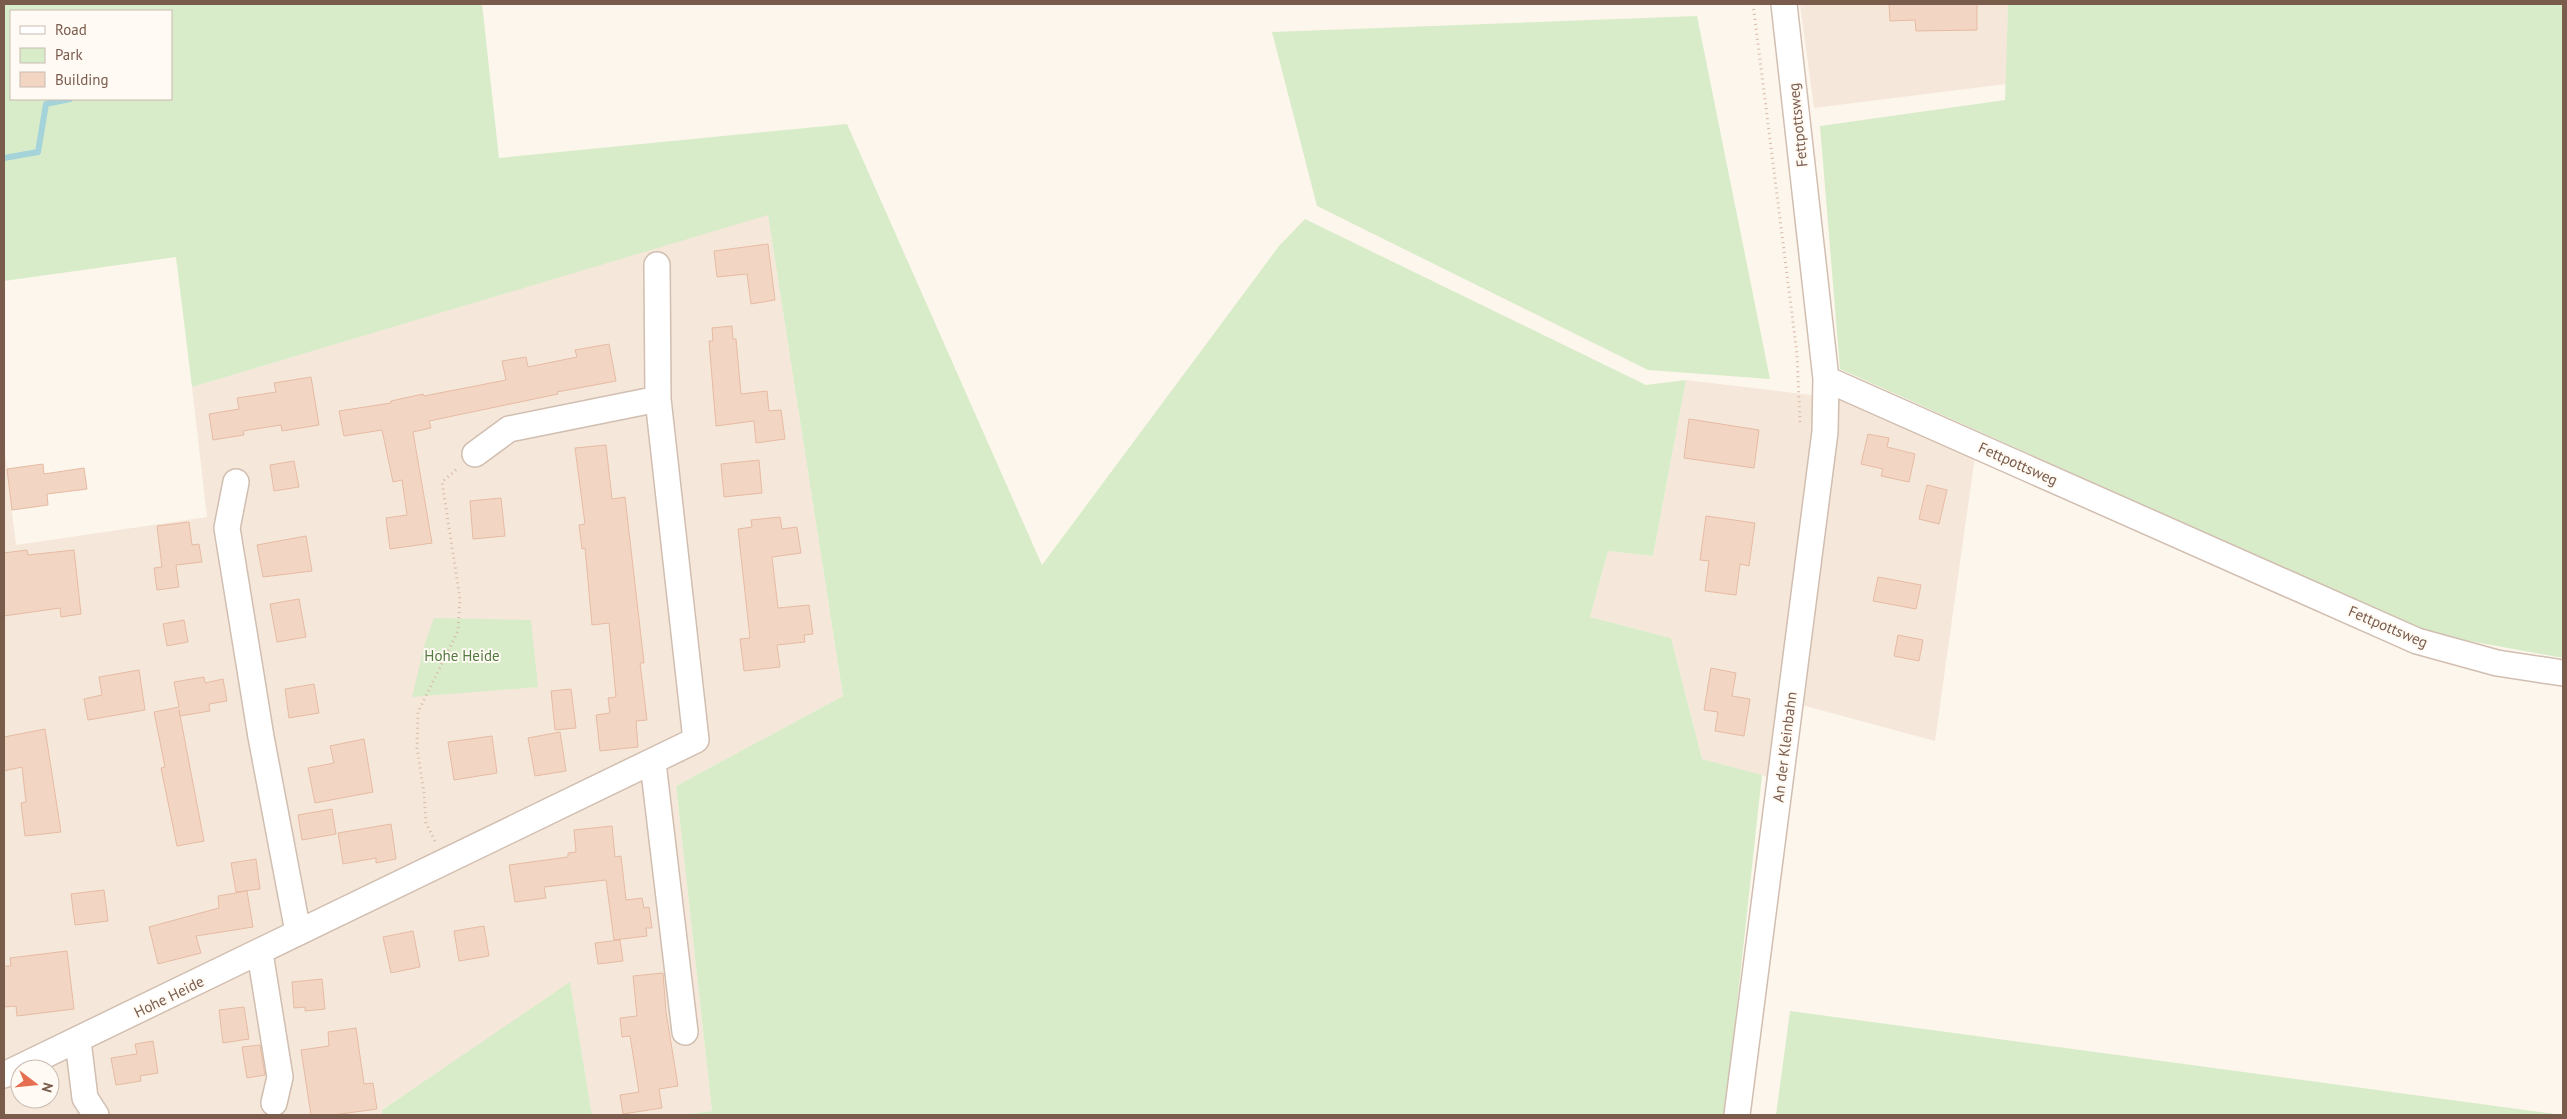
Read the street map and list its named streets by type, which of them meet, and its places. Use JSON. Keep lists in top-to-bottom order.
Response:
{
  "streets": {
    "street": ["Fettpottsweg", "An der Kleinbahn", "Hohe Heide"]
  },
  "crossings": [
    ["Fettpottsweg", "An der Kleinbahn"]
  ],
  "parks": ["Hohe Heide"],
  "legend": ["Road", "Park", "Building"],
  "north": "right"
}
